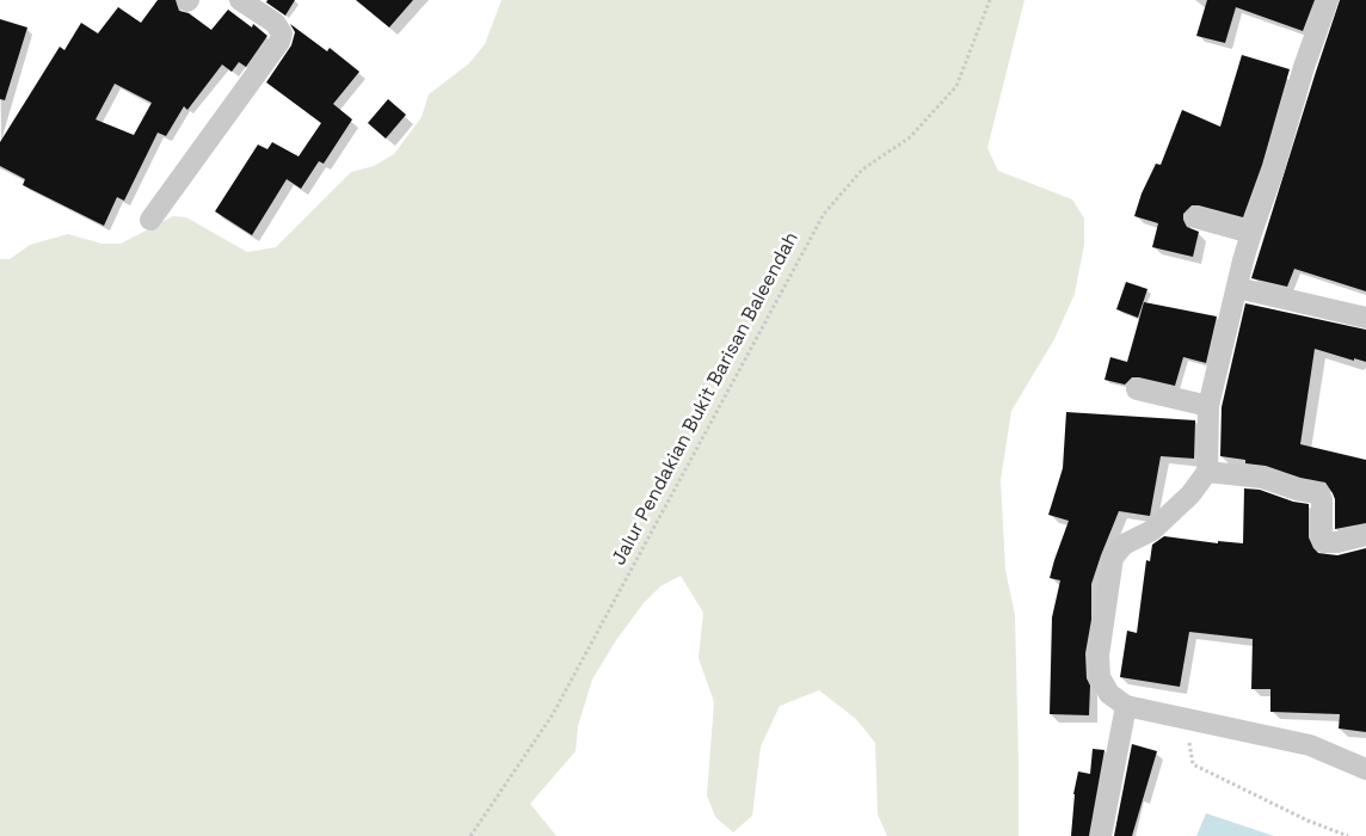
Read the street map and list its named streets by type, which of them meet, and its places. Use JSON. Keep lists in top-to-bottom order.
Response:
{
  "streets": {
    "path": ["Jalur Pendakian Bukit Barisan Baleendah"]
  }
}
